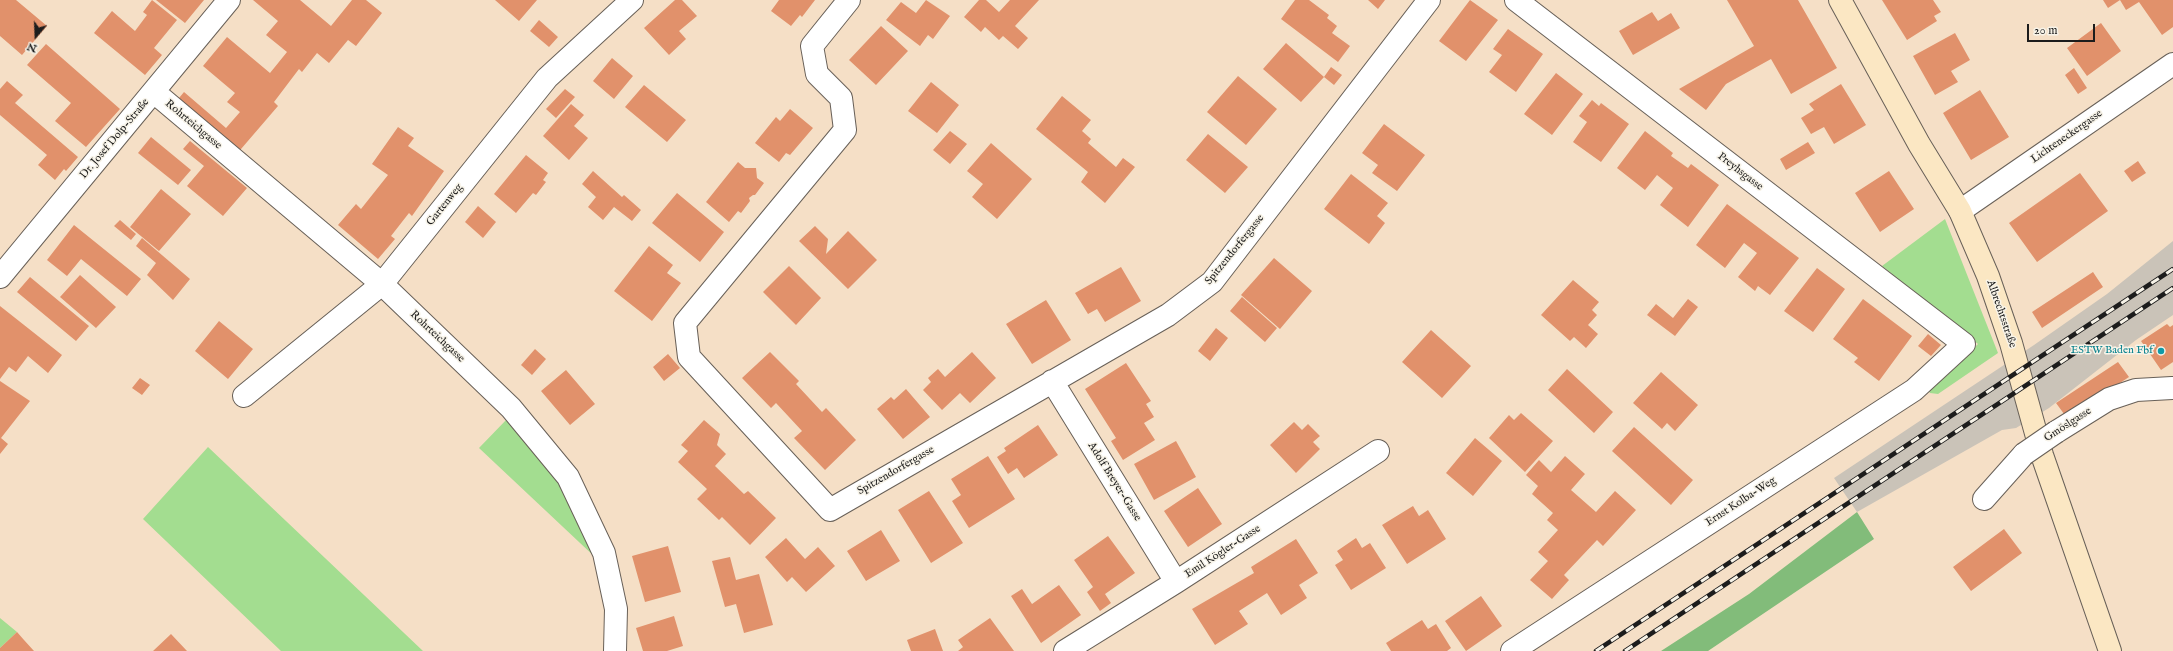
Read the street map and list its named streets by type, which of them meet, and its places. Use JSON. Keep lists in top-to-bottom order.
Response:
{
  "streets": {
    "street": [
      "Rohrteichgasse",
      "Lichteneckergasse",
      "Dr. Josef Dolp-Straße",
      "Preyhsgasse",
      "Gartenweg",
      "Spitzendorfergasse",
      "Albrechtsstraße",
      "Gmöslgasse",
      "Adolf Breyer-Gasse",
      "Ernst Kolba-Weg",
      "Emil Kögler-Gasse"
    ]
  },
  "crossings": [
    ["Rohrteichgasse", "Dr. Josef Dolp-Straße"],
    ["Rohrteichgasse", "Gartenweg"],
    ["Lichteneckergasse", "Albrechtsstraße"],
    ["Preyhsgasse", "Ernst Kolba-Weg"],
    ["Spitzendorfergasse", "Adolf Breyer-Gasse"],
    ["Adolf Breyer-Gasse", "Emil Kögler-Gasse"]
  ],
  "places": ["ESTW Baden Fbf"],
  "scale_bar": "20 m",
  "north": "bottom"
}
